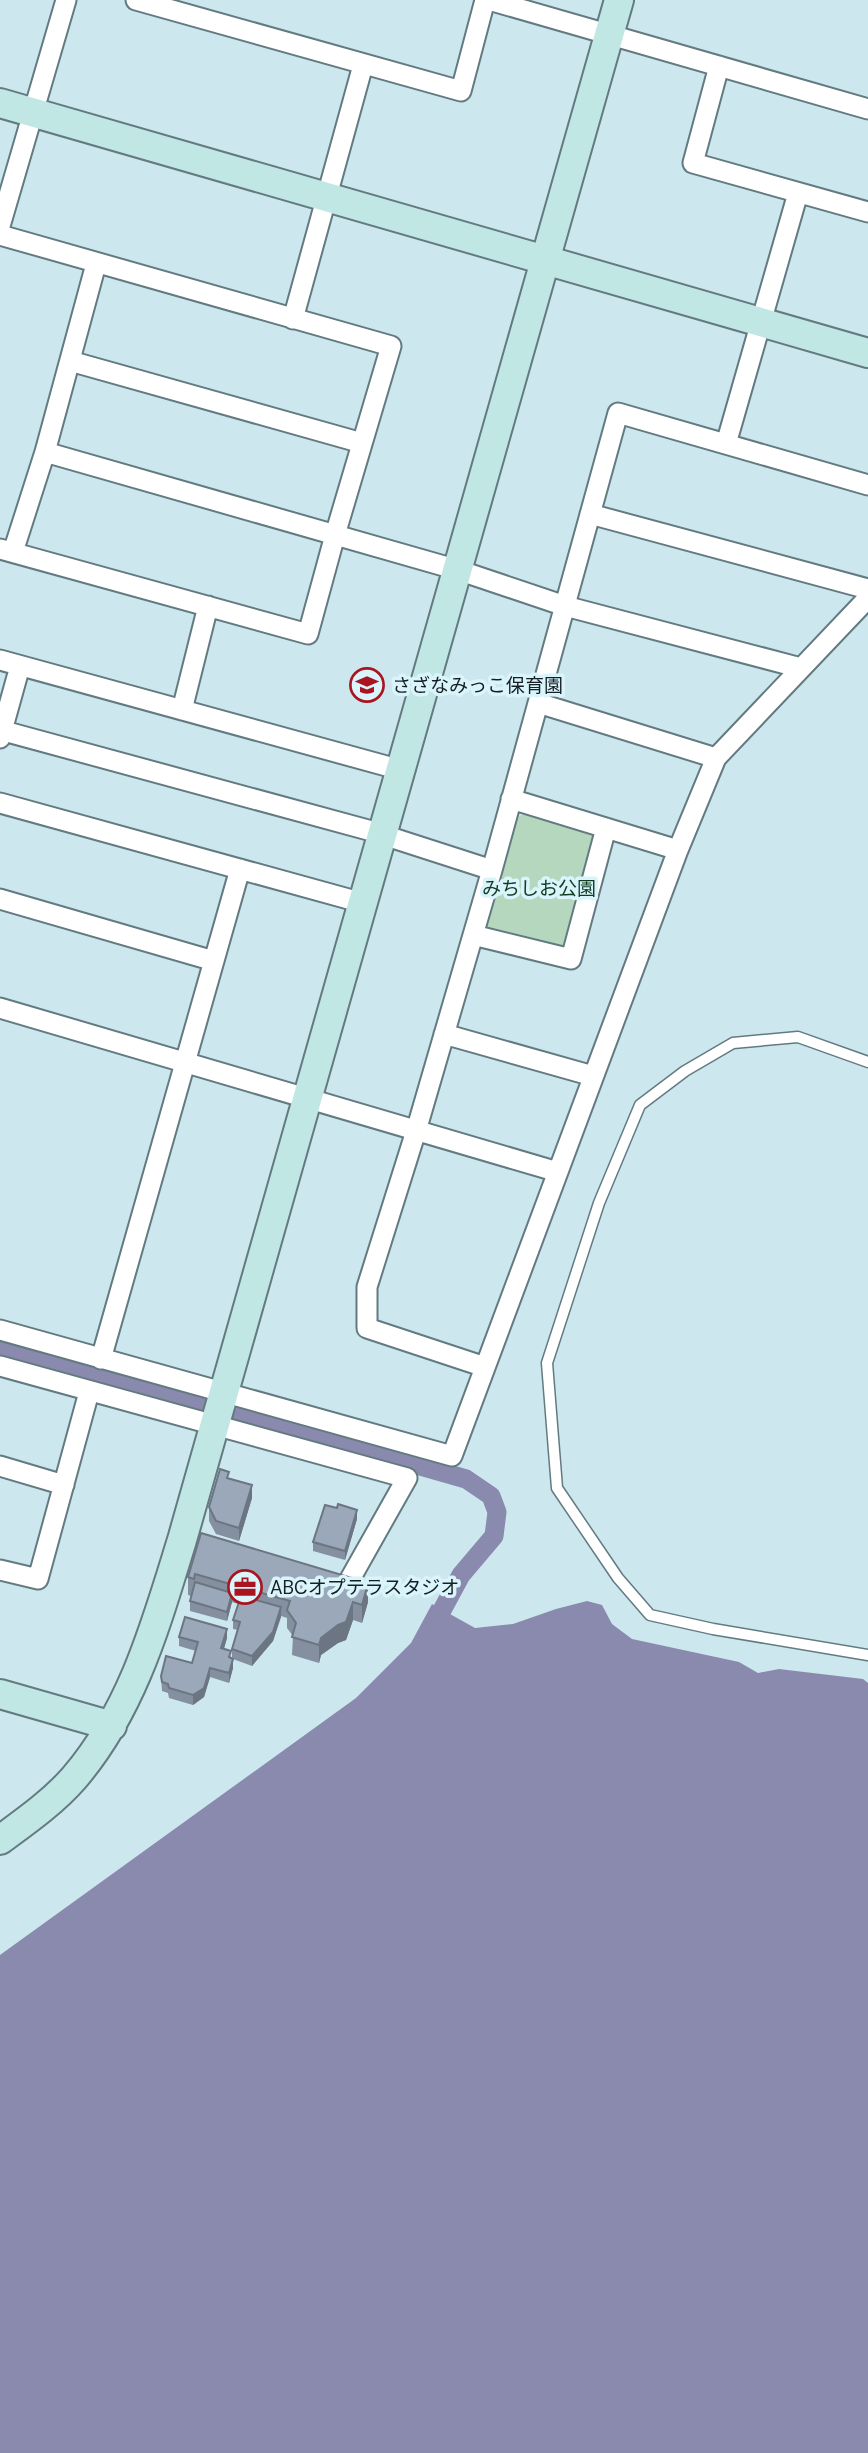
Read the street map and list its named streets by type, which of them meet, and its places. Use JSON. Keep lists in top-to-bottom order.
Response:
{
  "parks": ["みちしお公園"],
  "places": {
    "school or university": ["さざなみっこ保育園"],
    "office": ["ABCオプテラスタジオ"]
  }
}
